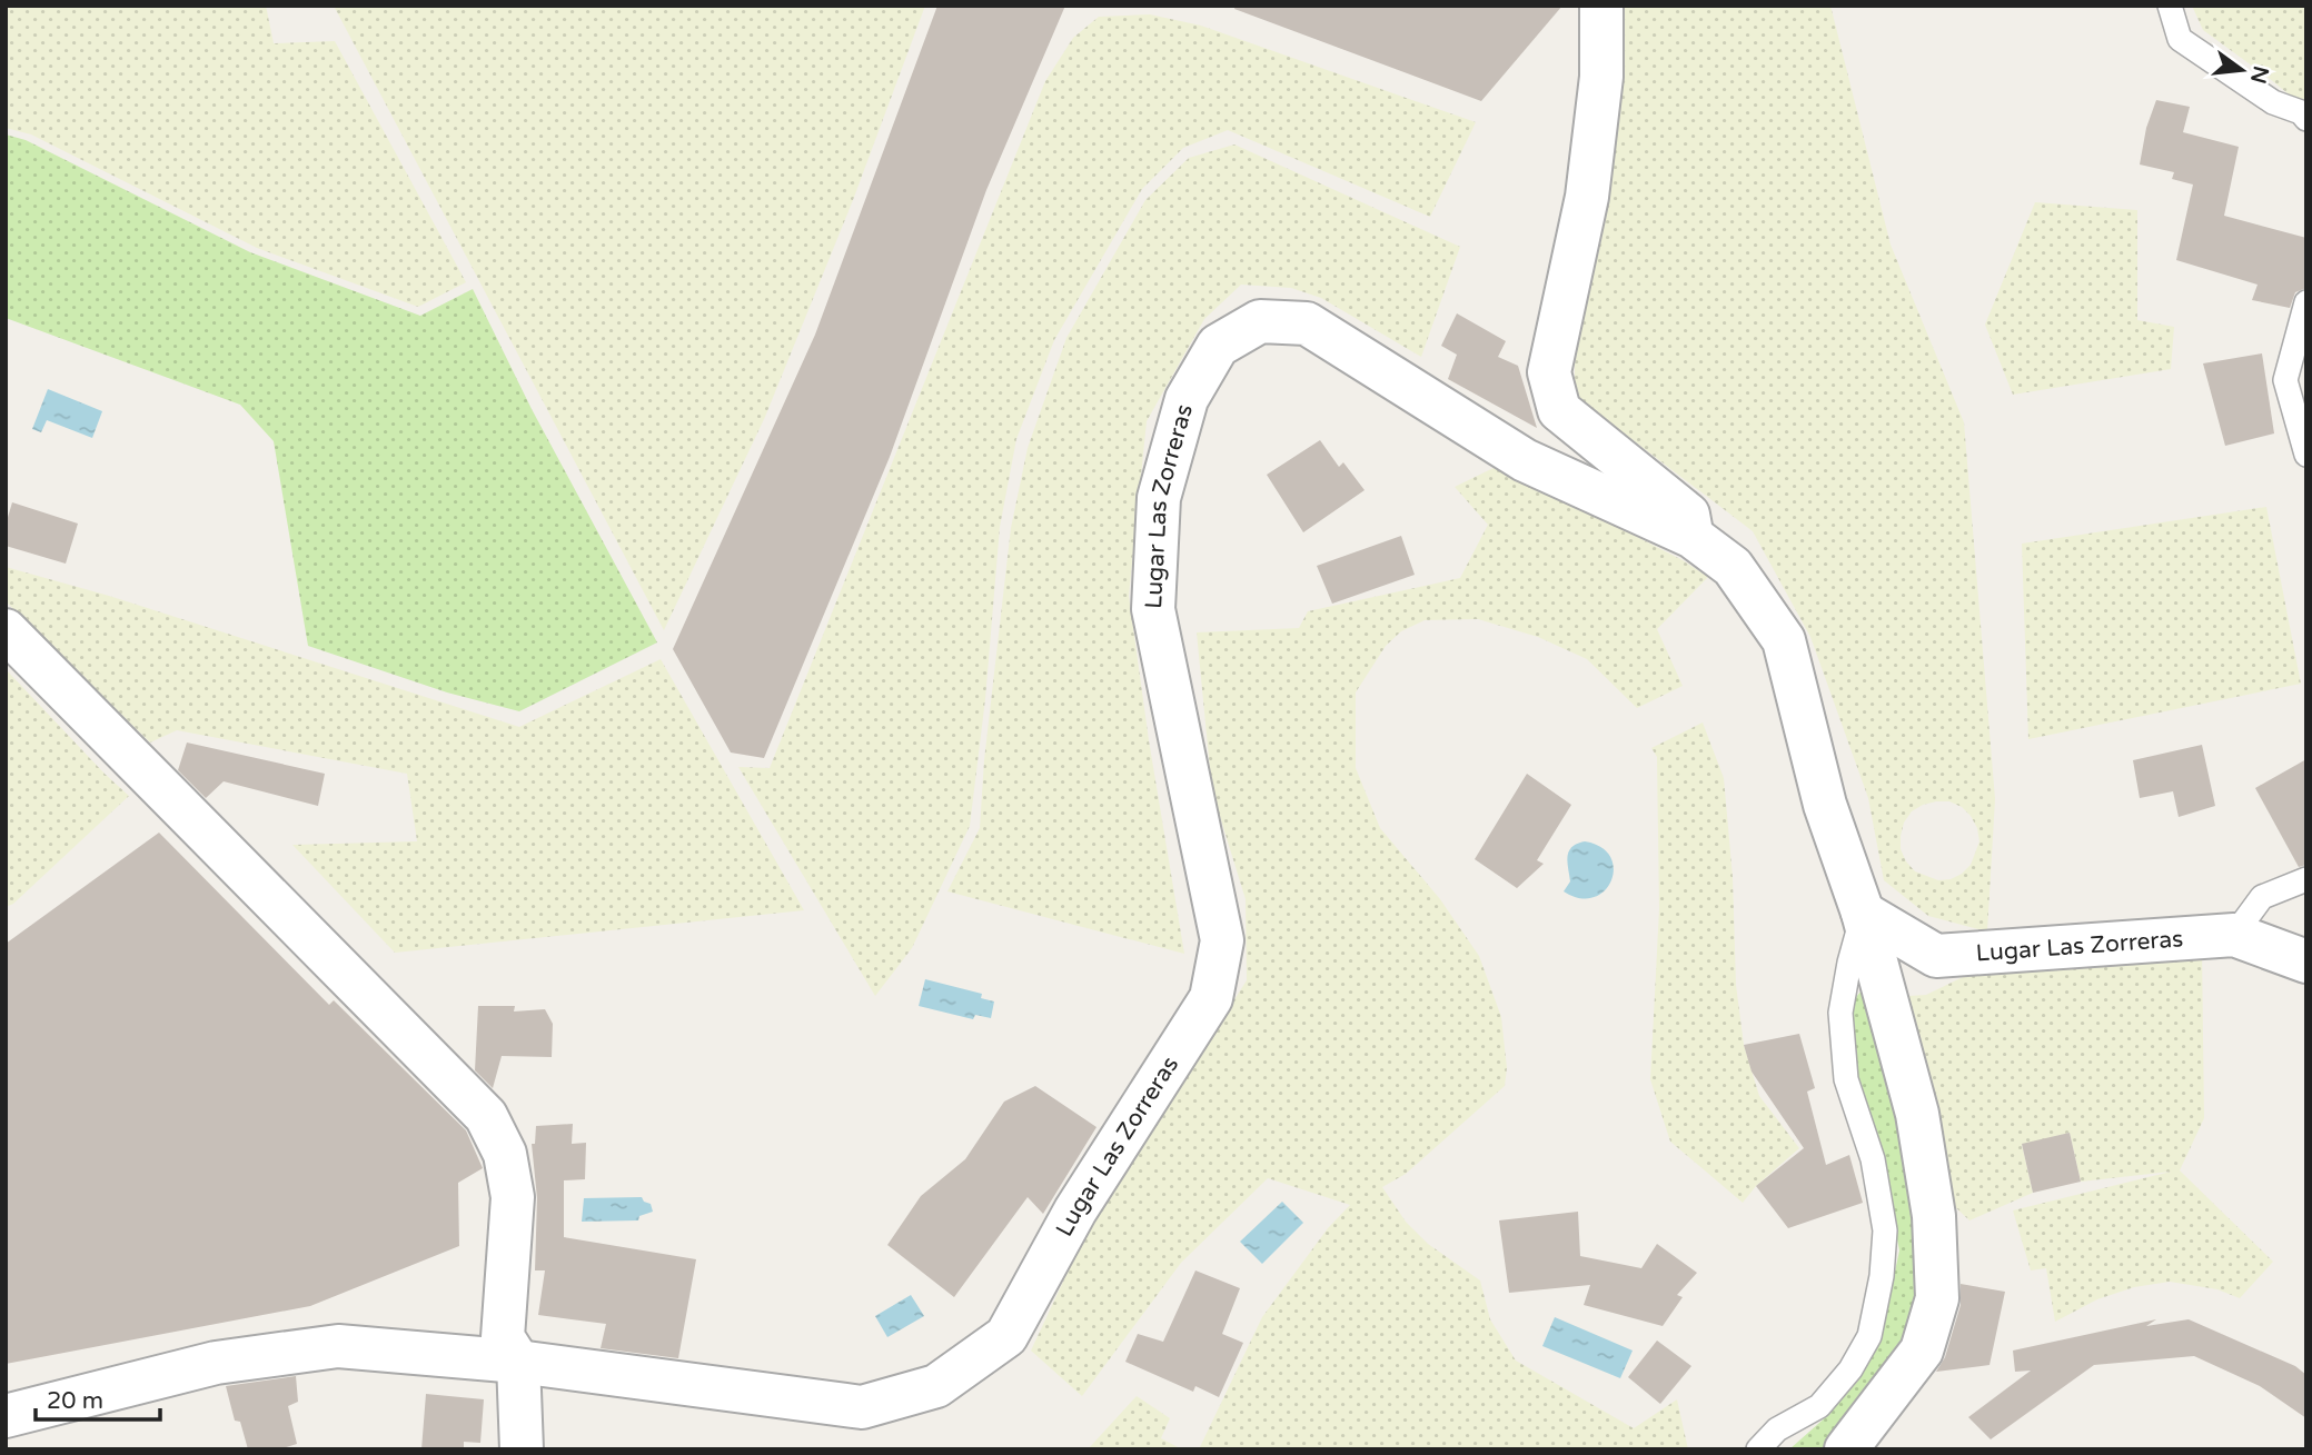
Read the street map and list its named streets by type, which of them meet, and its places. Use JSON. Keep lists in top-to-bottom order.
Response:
{
  "streets": {
    "street": ["Lugar Las Zorreras"]
  },
  "scale_bar": "20 m",
  "north": "right"
}
